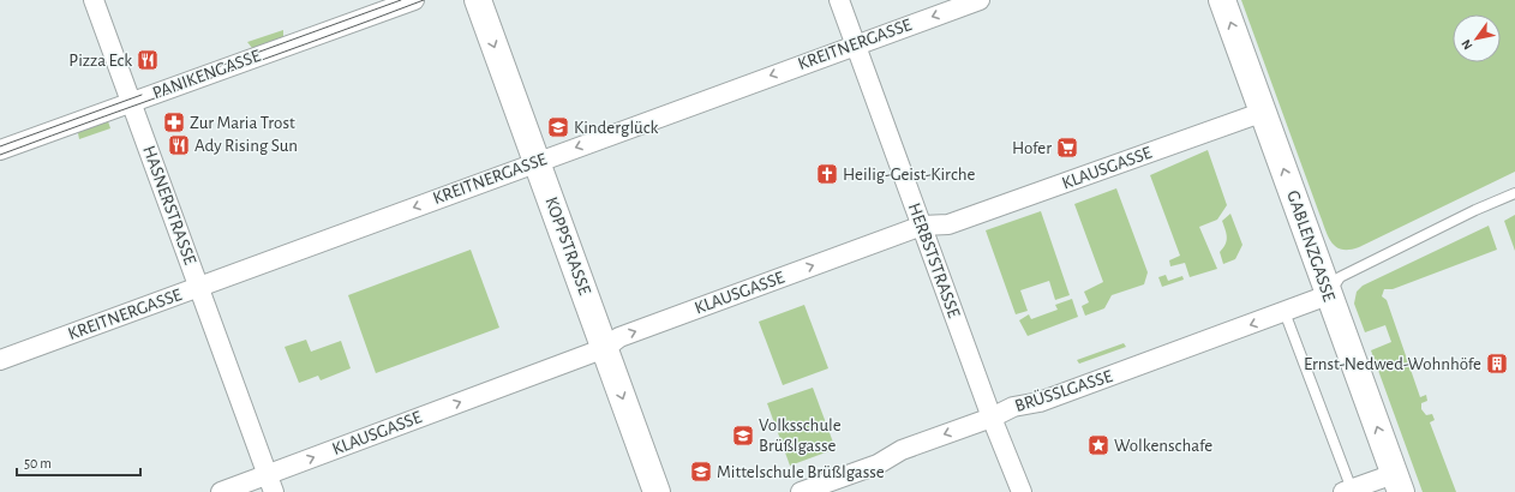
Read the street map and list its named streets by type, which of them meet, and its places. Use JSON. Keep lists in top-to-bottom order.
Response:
{
  "streets": {
    "main road": ["KOPPSTRASSE", "GABLENZGASSE"],
    "street": [
      "KREITNERGASSE",
      "PANIKENGASSE",
      "KLAUSGASSE",
      "HASNERSTRASSE",
      "HERBSTSTRASSE",
      "BRÜSSLGASSE"
    ]
  },
  "crossings": [
    ["KREITNERGASSE", "HASNERSTRASSE"],
    ["KREITNERGASSE", "KOPPSTRASSE"],
    ["KREITNERGASSE", "HERBSTSTRASSE"],
    ["PANIKENGASSE", "HASNERSTRASSE"],
    ["KLAUSGASSE", "HASNERSTRASSE"],
    ["KLAUSGASSE", "KOPPSTRASSE"],
    ["KLAUSGASSE", "GABLENZGASSE"],
    ["KLAUSGASSE", "HERBSTSTRASSE"],
    ["GABLENZGASSE", "BRÜSSLGASSE"],
    ["HERBSTSTRASSE", "BRÜSSLGASSE"]
  ],
  "one_way": [
    "KREITNERGASSE",
    "KLAUSGASSE",
    "KOPPSTRASSE",
    "GABLENZGASSE",
    "BRÜSSLGASSE"
  ],
  "places": {
    "restaurant": ["Pizza Eck", "Ady Rising Sun"],
    "pharmacy": ["Zur Maria Trost"],
    "school or university": ["Kinderglück", "Volksschule Brüßlgasse", "Mittelschule Brüßlgasse"],
    "supermarket": ["Hofer"],
    "church": ["Heilig-Geist-Kirche"],
    "building": ["Ernst-Nedwed-Wohnhöfe"],
    "place": ["Wolkenschafe"]
  },
  "scale_bar": "50 m",
  "north": "bottom left"
}
